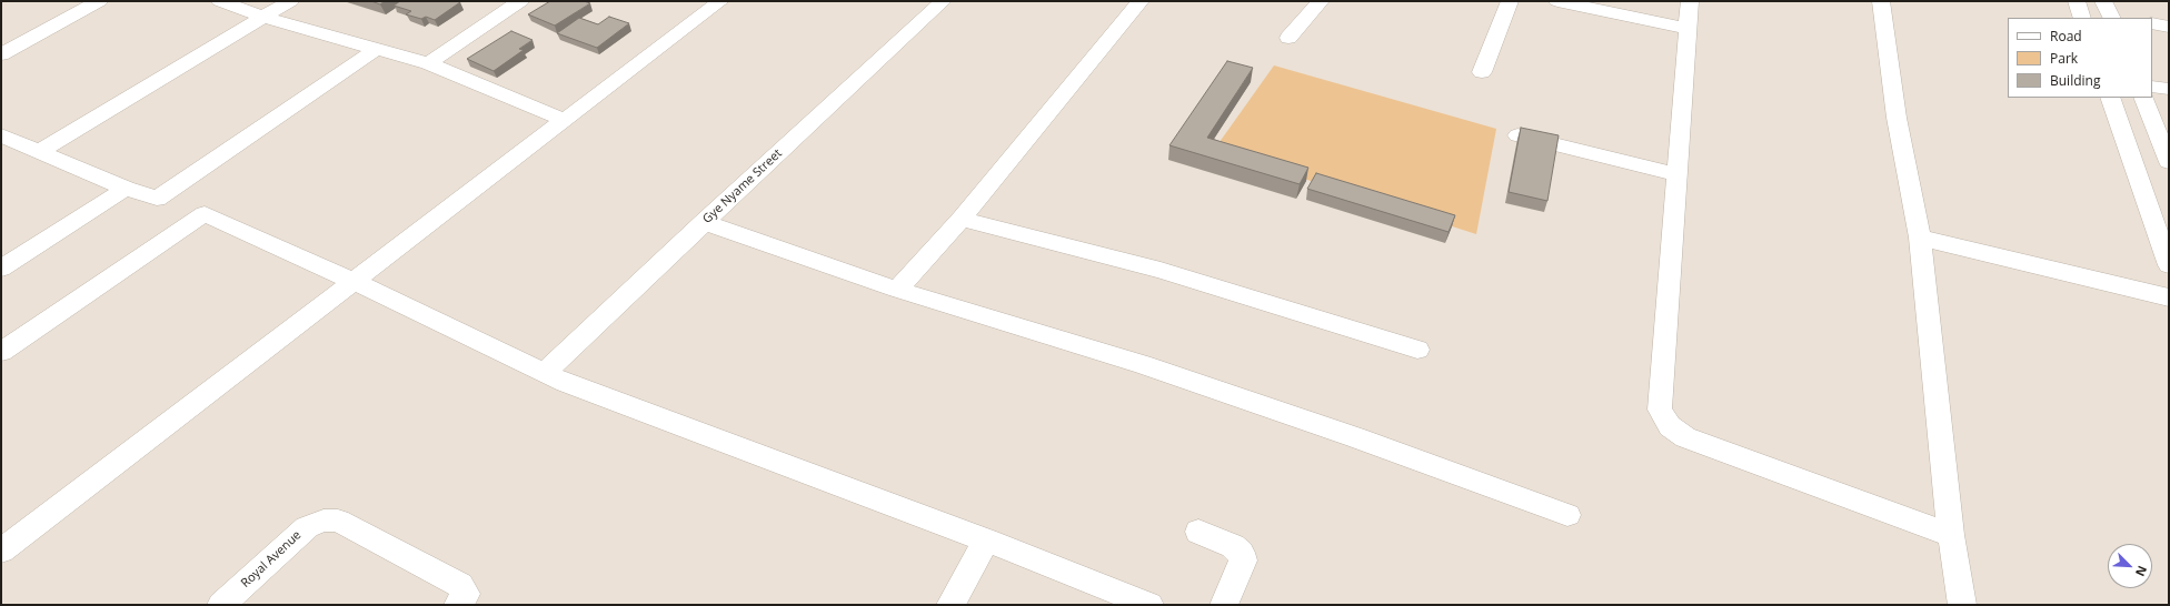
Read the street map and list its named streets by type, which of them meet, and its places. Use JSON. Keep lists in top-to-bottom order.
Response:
{
  "streets": {
    "street": ["Gye Nyame Street", "Royal Avenue"]
  },
  "legend": ["Road", "Park", "Building"],
  "north": "bottom right"
}
